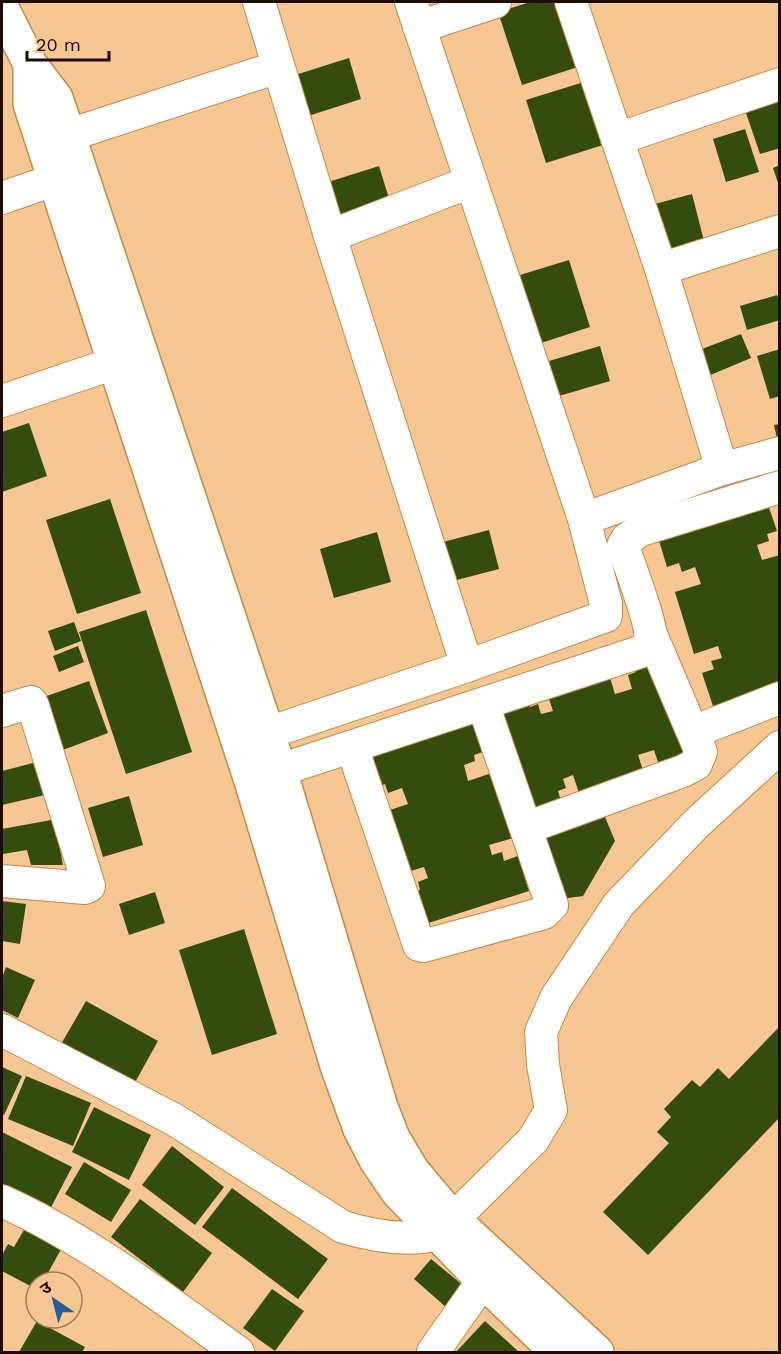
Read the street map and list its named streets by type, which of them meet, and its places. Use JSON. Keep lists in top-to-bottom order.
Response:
{
  "scale_bar": "20 m",
  "north": "top left"
}
